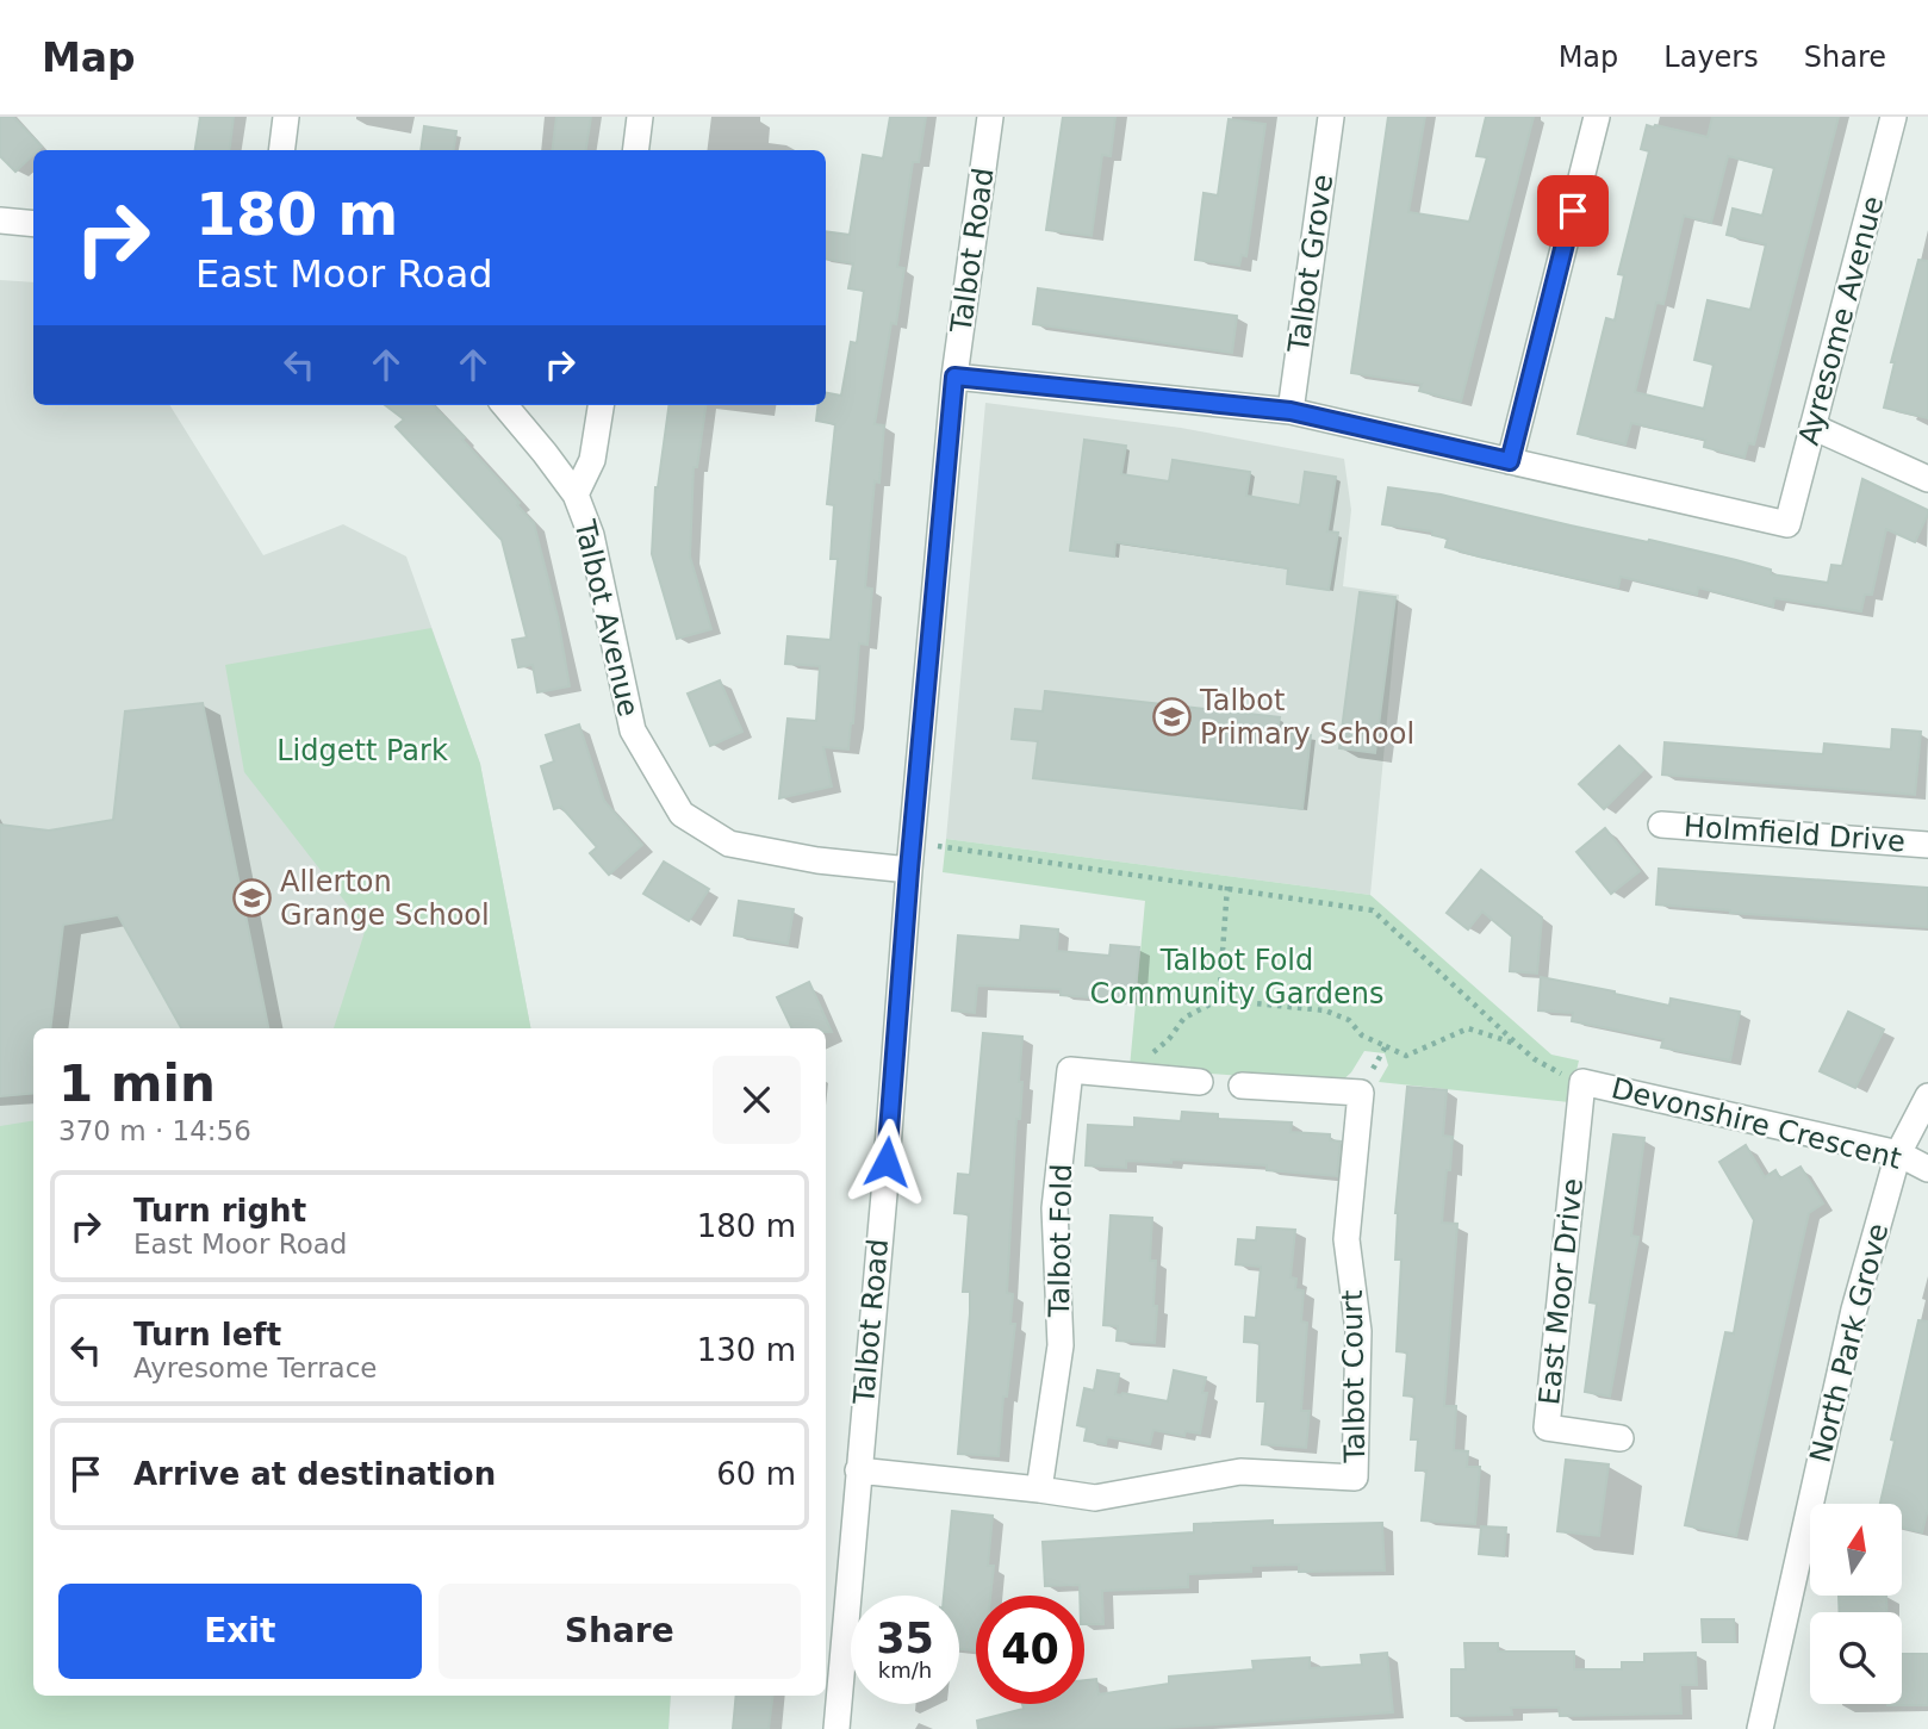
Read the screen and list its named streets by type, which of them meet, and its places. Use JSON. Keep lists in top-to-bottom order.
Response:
{
  "streets": {
    "street": [
      "Talbot Road",
      "Talbot Grove",
      "Ayresome Avenue",
      "Talbot Avenue",
      "Holmfield Drive",
      "Devonshire Crescent",
      "Talbot Fold",
      "East Moor Drive",
      "North Park Grove",
      "Talbot Court"
    ]
  },
  "crossings": [
    ["Talbot Road", "Talbot Avenue"],
    ["Talbot Road", "Talbot Court"],
    ["Devonshire Crescent", "East Moor Drive"],
    ["Devonshire Crescent", "North Park Grove"],
    ["Talbot Fold", "Talbot Court"]
  ],
  "parks": ["Lidgett Park", "Talbot Fold Community Gardens"],
  "places": {
    "school or university": ["Talbot Primary School", "Allerton Grange School"]
  },
  "north": "top",
  "page": {
    "header": "Map",
    "nav": ["Map", "Layers", "Share"],
    "turn": ["180 m", "East Moor Road"],
    "heading": ["1 min", "370 m · 14:56"],
    "list": [
      {
        "name": "Turn right",
        "note": "East Moor Road",
        "value": "180 m"
      },
      {
        "name": "Turn left",
        "note": "Ayresome Terrace",
        "value": "130 m"
      },
      {
        "name": "Arrive at destination",
        "value": "60 m"
      }
    ],
    "buttons": ["Exit", "Share"],
    "speed": "35 km/h",
    "limit": "40"
  }
}
